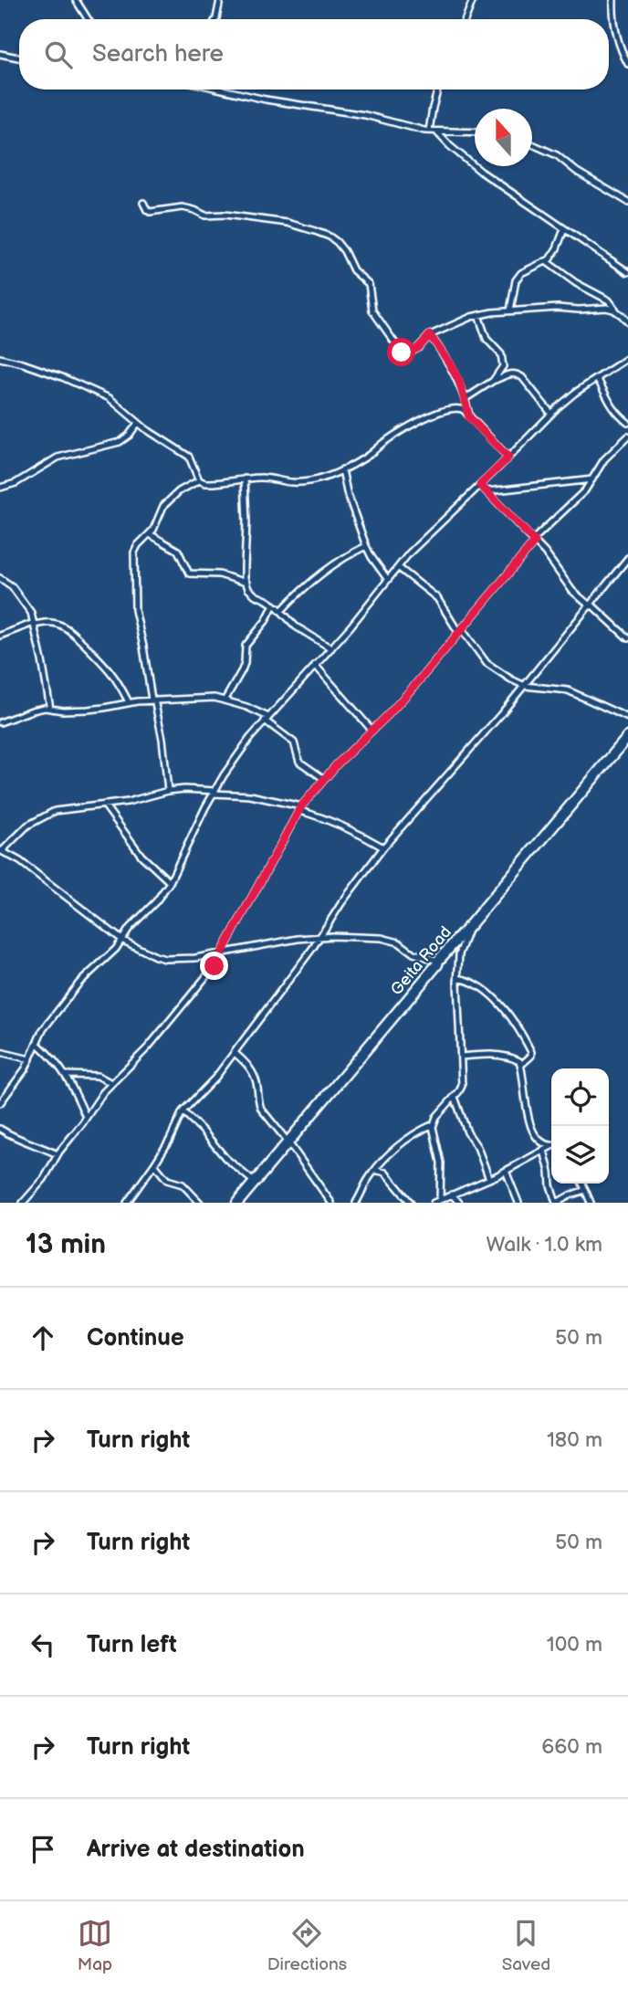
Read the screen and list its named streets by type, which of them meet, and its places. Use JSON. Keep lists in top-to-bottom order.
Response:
{
  "streets": {
    "highway": ["Geita Road"]
  },
  "north": "top",
  "page": {
    "search": "Search here",
    "heading": ["13 min", "Walk · 1.0 km"],
    "list": [
      ["Continue", "50 m"],
      ["Turn right", "180 m"],
      ["Turn right", "50 m"],
      ["Turn left", "100 m"],
      ["Turn right", "660 m"],
      "Arrive at destination"
    ],
    "nav": ["Map", "Directions", "Saved"]
  }
}
